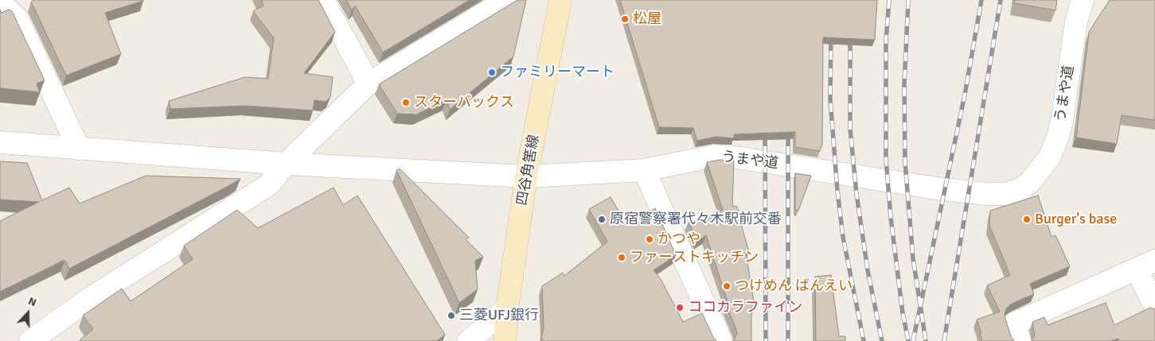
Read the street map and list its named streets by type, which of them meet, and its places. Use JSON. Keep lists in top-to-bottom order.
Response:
{
  "streets": {
    "main road": ["四谷角筈線"],
    "street": ["うまや道"]
  },
  "crossings": [
    ["うまや道", "四谷角筈線"]
  ],
  "places": [
    "松屋",
    "ファミリーマート",
    "スターバックス",
    "原宿警察署代々木駅前交番",
    "Burger's base",
    "かつや",
    "ファーストキッチン",
    "つけめん ばんえい",
    "ココカラファイン",
    "三菱UFJ銀行"
  ],
  "north": "top"
}
